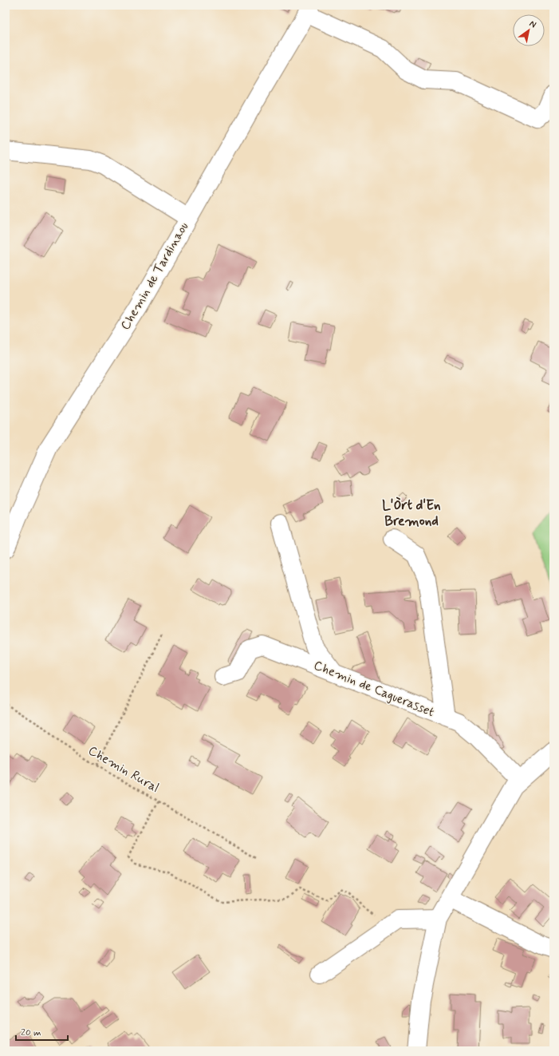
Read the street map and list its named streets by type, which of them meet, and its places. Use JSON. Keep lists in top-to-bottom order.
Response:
{
  "streets": {
    "street": ["Chemin de Tardinaou", "Chemin de Caguerasset"],
    "path": ["Chemin Rural"]
  },
  "districts": ["L'Òrt d'En Bremond"],
  "scale_bar": "20 m",
  "north": "top right"
}
